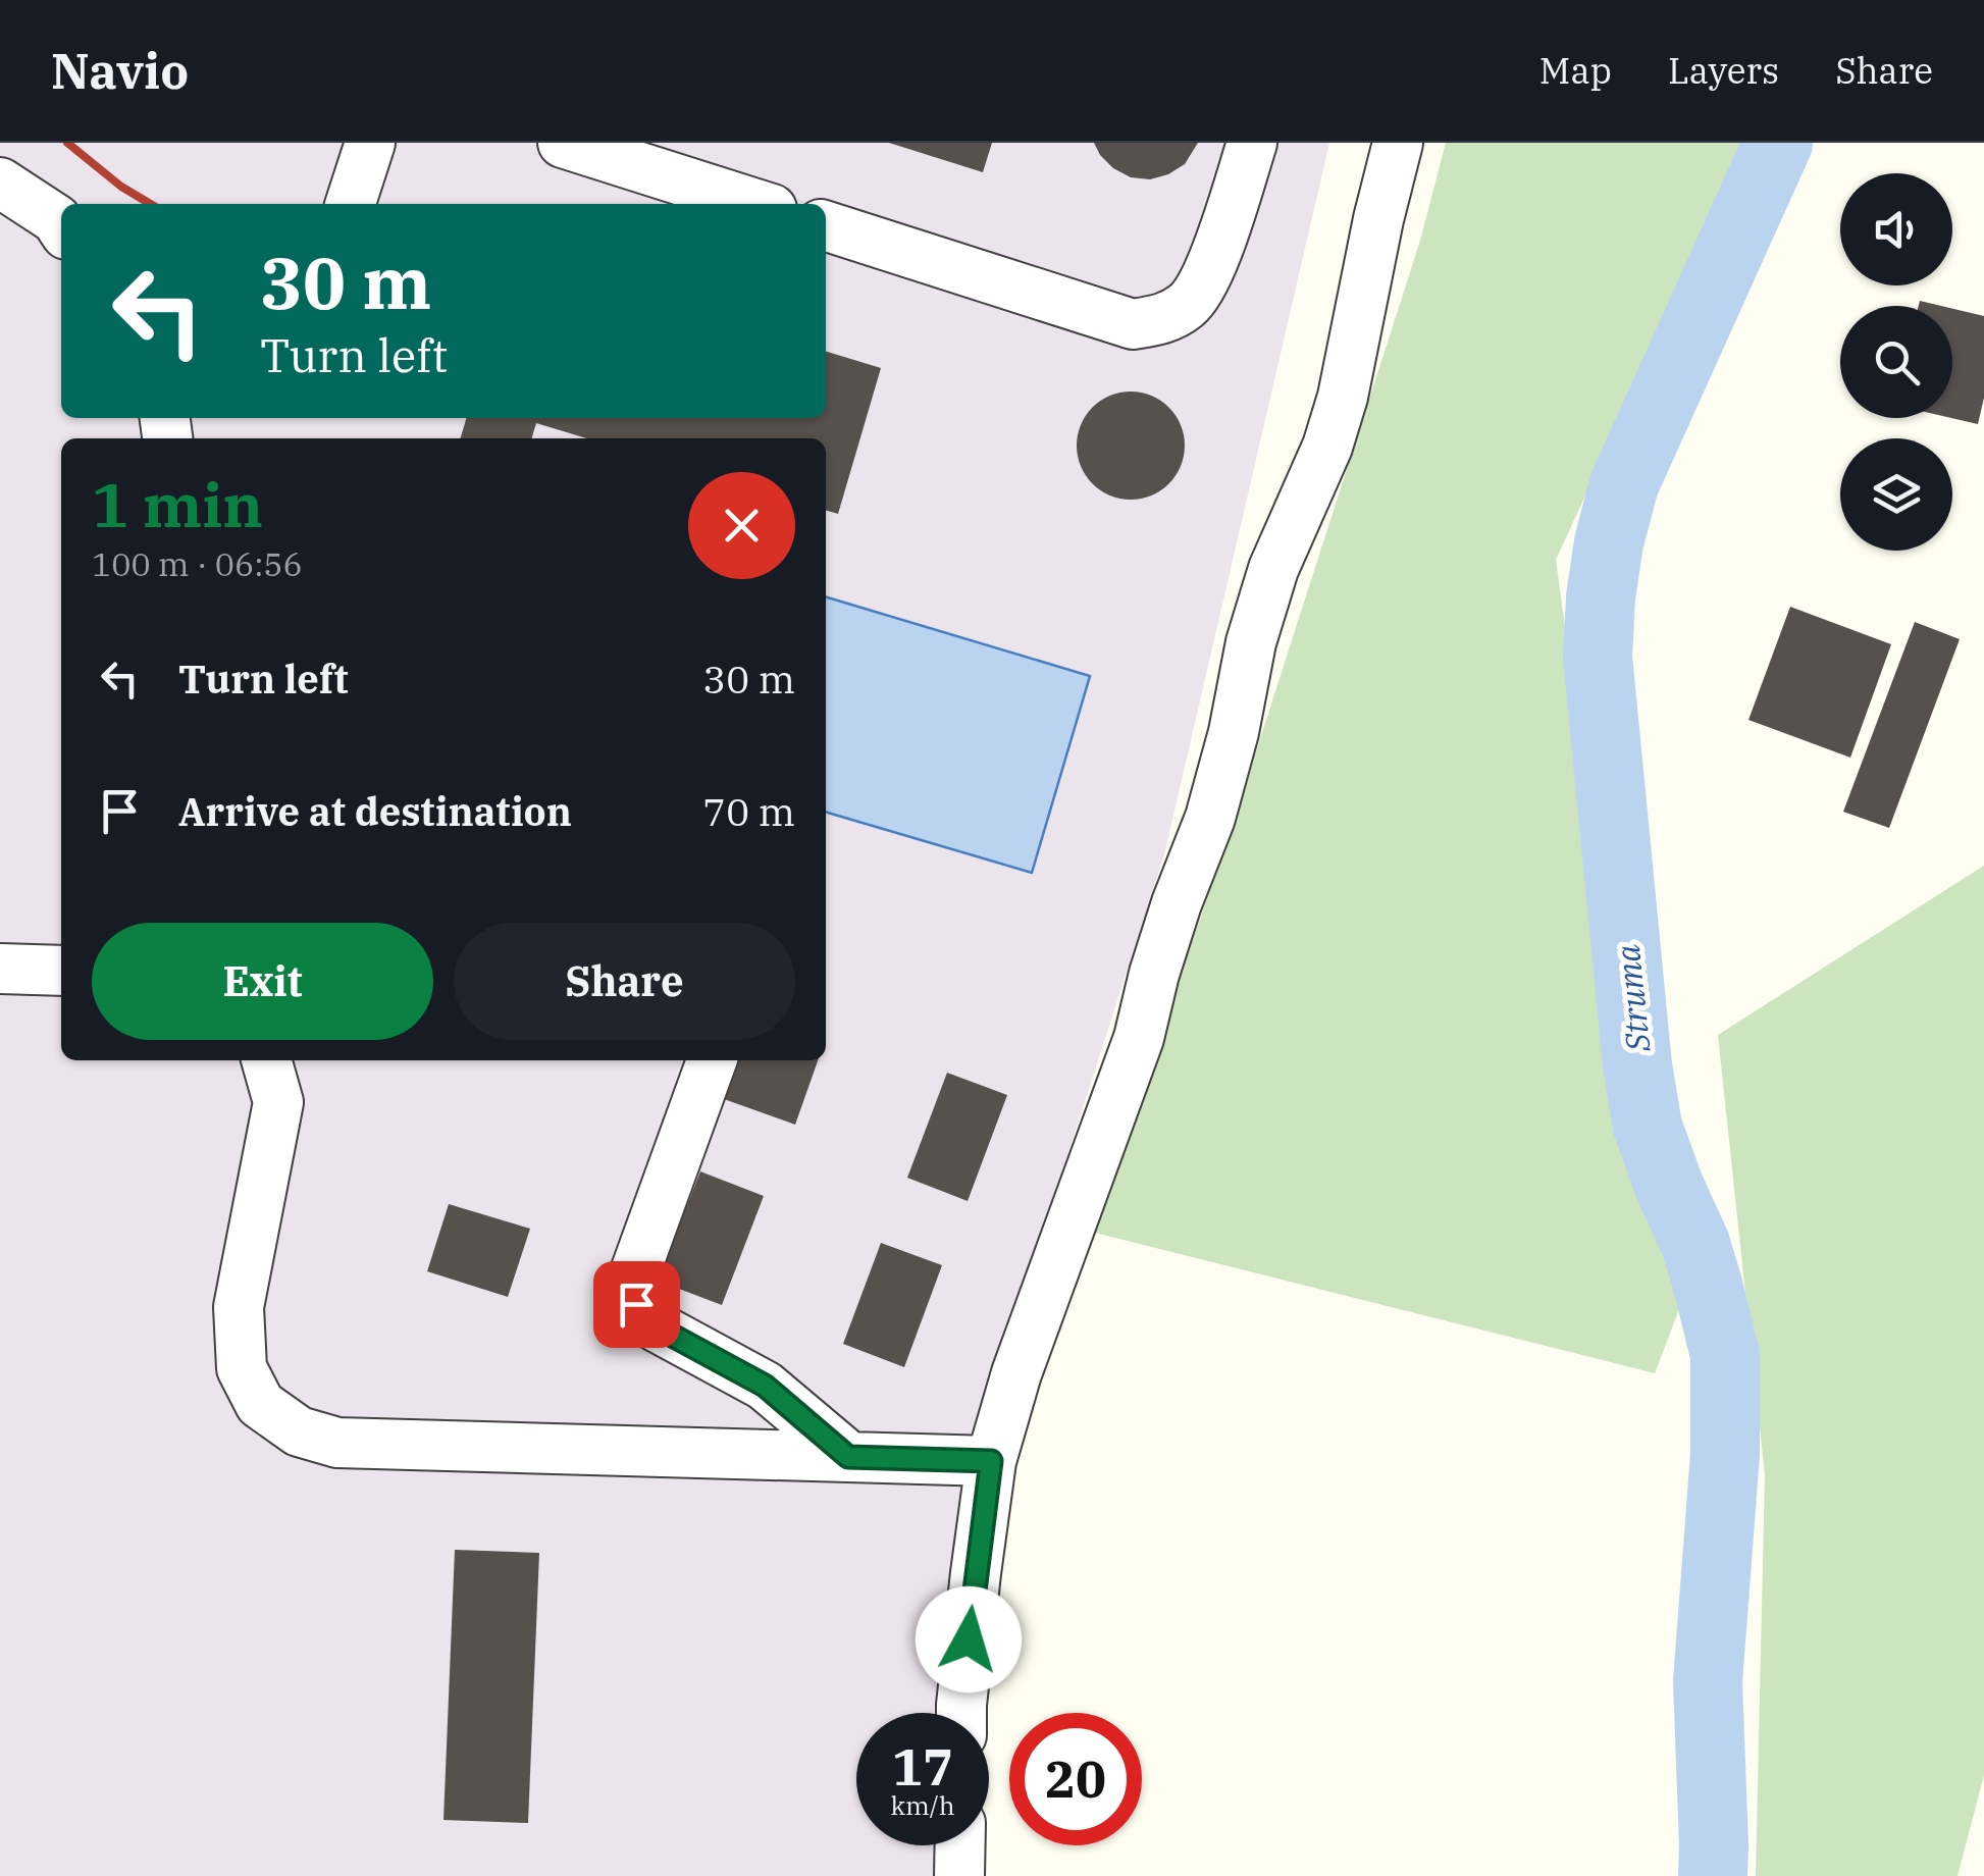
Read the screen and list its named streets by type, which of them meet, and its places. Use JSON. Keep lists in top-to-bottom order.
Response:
{
  "water": ["Struma"],
  "page": {
    "header": "Navio",
    "nav": ["Map", "Layers", "Share"],
    "turn": ["30 m", "Turn left"],
    "heading": ["1 min", "100 m · 06:56"],
    "list": [
      {
        "name": "Turn left",
        "value": "30 m"
      },
      {
        "name": "Arrive at destination",
        "value": "70 m"
      }
    ],
    "buttons": ["Exit", "Share"],
    "speed": "17 km/h",
    "limit": "20"
  }
}
